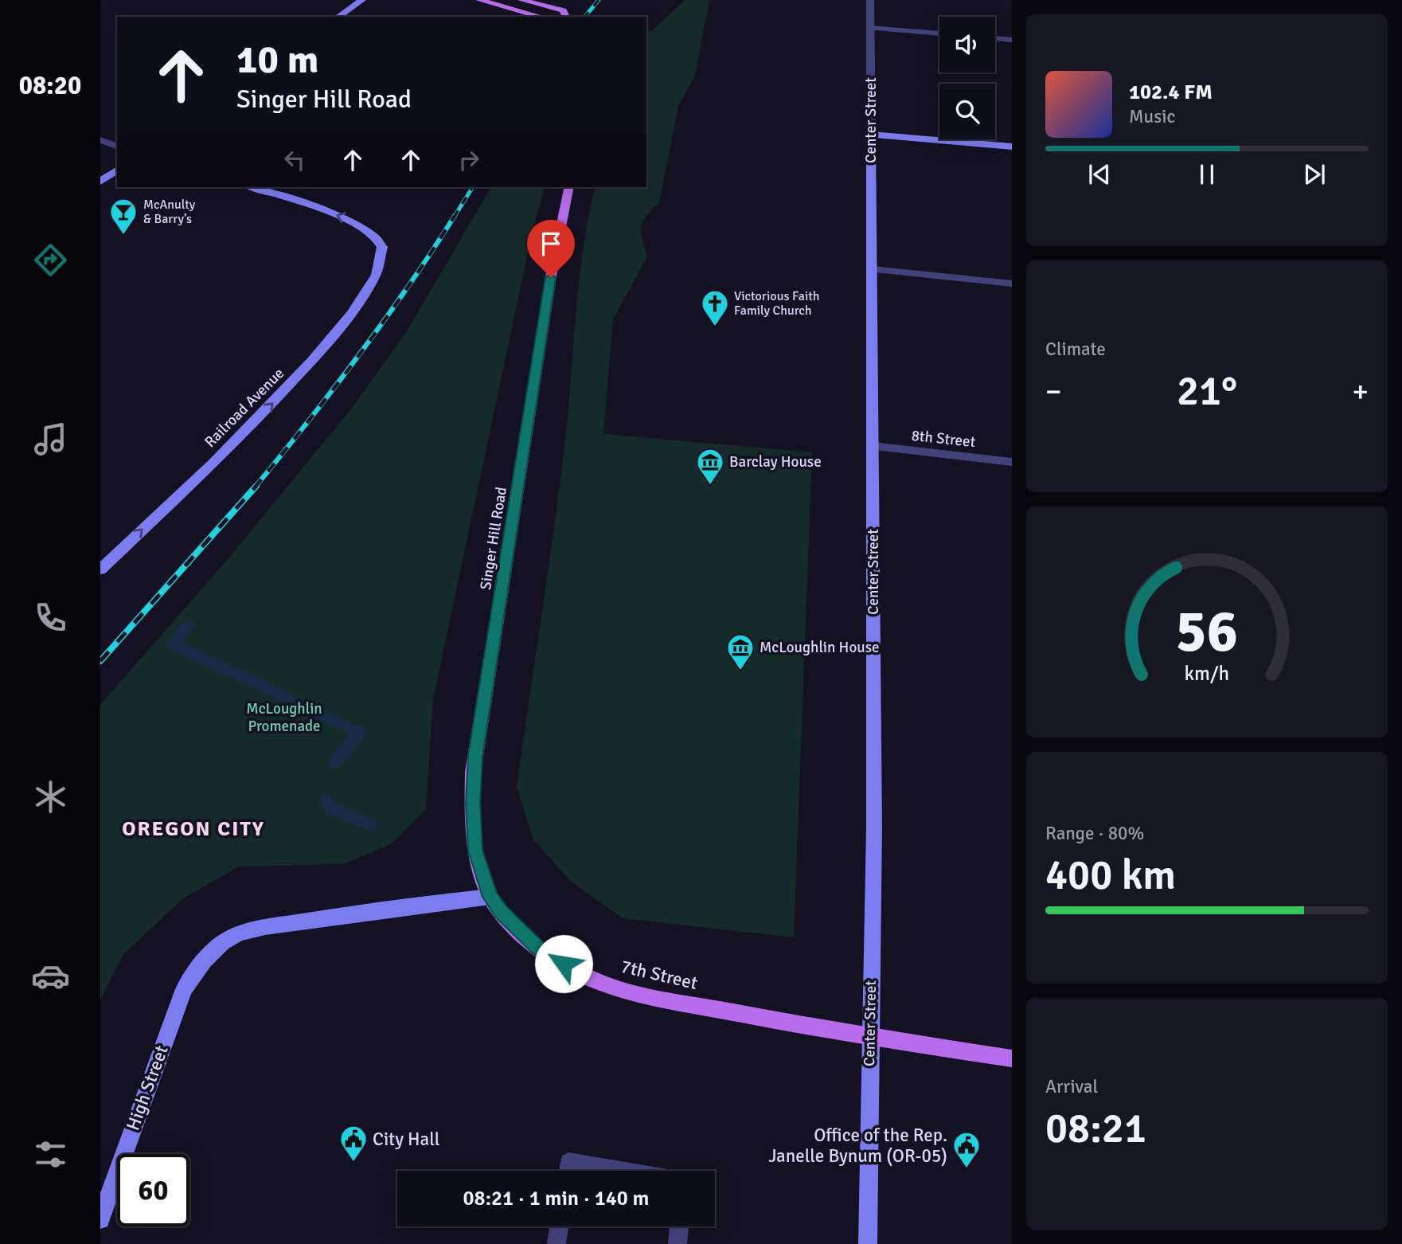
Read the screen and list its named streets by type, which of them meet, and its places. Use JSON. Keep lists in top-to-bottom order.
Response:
{
  "streets": {
    "main road": ["Singer Hill Road", "7th Street"],
    "street": [
      "Center Street",
      "Railroad Avenue",
      "8th Street",
      "High Street"
    ]
  },
  "crossings": [
    ["Center Street", "8th Street"],
    ["Center Street", "7th Street"],
    ["Singer Hill Road", "7th Street"],
    ["Singer Hill Road", "High Street"],
    ["7th Street", "High Street"]
  ],
  "districts": ["OREGON CITY"],
  "parks": ["McLoughlin Promenade"],
  "places": {
    "bar": ["McAnulty & Barry’s"],
    "church": ["Victorious Faith Family Church"],
    "museum": ["Barclay House", "McLoughlin House"],
    "public building": ["City Hall", "Office of the Rep. Janelle Bynum (OR-05)"]
  },
  "page": {
    "tabs": "08:20",
    "turn": ["10 m", "Singer Hill Road"],
    "song": ["102.4 FM", "Music"],
    "tile": [
      "Climate",
      ["Range · 80%", "400 km"],
      ["Arrival", "08:21"]
    ],
    "heat": ["−", "21°", "+"],
    "limit": "60",
    "trip": "08:21 · 1 min · 140 m",
    "gauge": ["56", "km/h"]
  }
}
